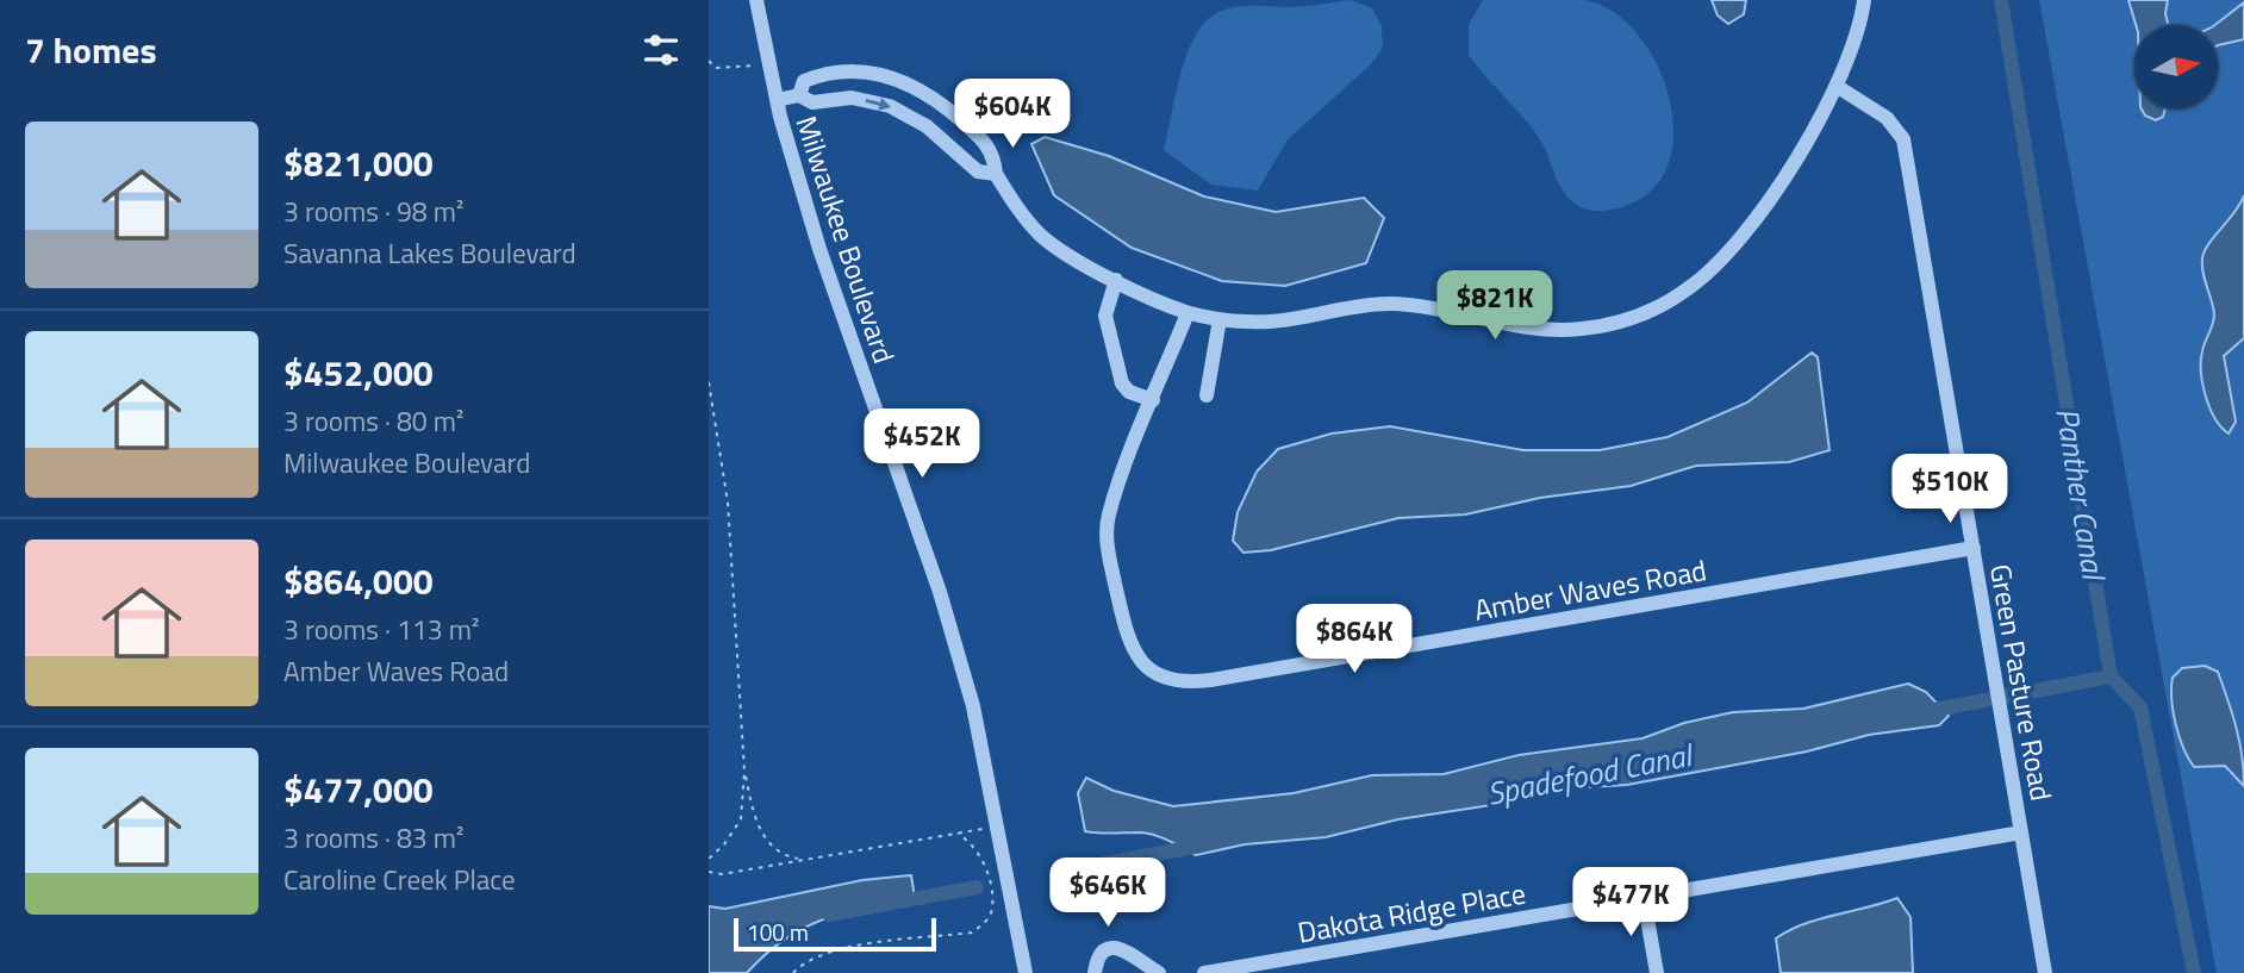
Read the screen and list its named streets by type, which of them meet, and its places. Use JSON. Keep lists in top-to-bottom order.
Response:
{
  "streets": {
    "street": [
      "Milwaukee Boulevard",
      "Amber Waves Road",
      "Green Pasture Road",
      "Dakota Ridge Place"
    ]
  },
  "crossings": [
    ["Amber Waves Road", "Green Pasture Road"],
    ["Green Pasture Road", "Dakota Ridge Place"]
  ],
  "water": ["Panther Canal", "Spadefood Canal"],
  "scale_bar": "100 m",
  "north": "right",
  "page": {
    "heading": "7 homes",
    "price": [
      "$604K",
      "$821K",
      "$452K",
      "$510K",
      "$864K",
      "$646K",
      "$477K"
    ],
    "list": [
      {
        "name": "$821,000",
        "note": "3 rooms · 98 m² · Savanna Lakes Boulevard"
      },
      {
        "name": "$452,000",
        "note": "3 rooms · 80 m² · Milwaukee Boulevard"
      },
      {
        "name": "$864,000",
        "note": "3 rooms · 113 m² · Amber Waves Road"
      },
      {
        "name": "$477,000",
        "note": "3 rooms · 83 m² · Caroline Creek Place"
      }
    ],
    "scale": "100 m"
  }
}
